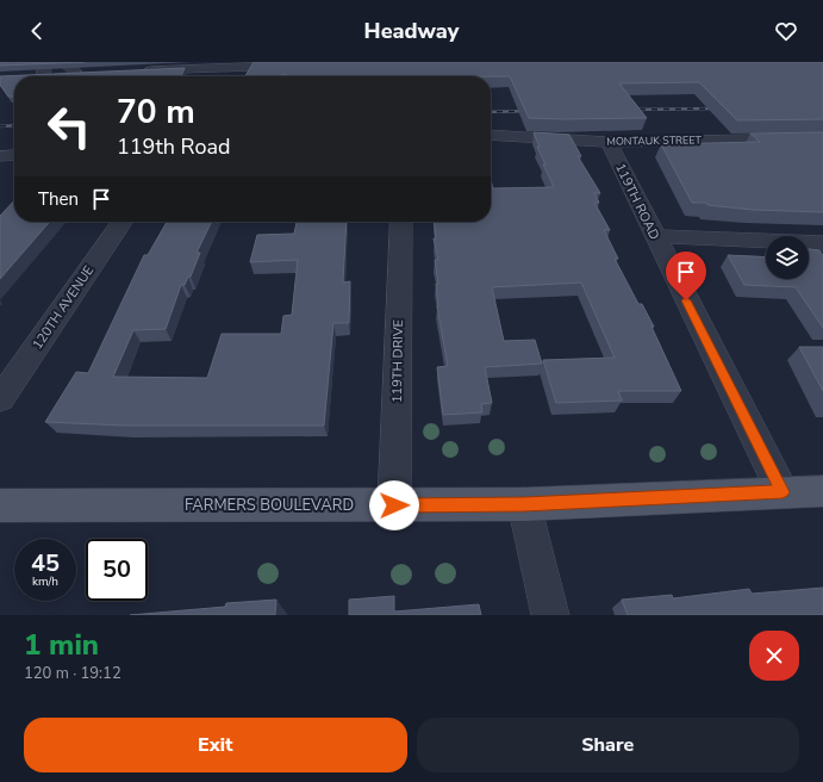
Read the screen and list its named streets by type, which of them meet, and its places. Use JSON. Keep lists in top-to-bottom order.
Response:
{
  "streets": {
    "main road": ["FARMERS BOULEVARD"],
    "street": [
      "MONTAUK STREET",
      "119TH ROAD",
      "120TH AVENUE",
      "119TH DRIVE"
    ]
  },
  "crossings": [
    ["MONTAUK STREET", "119TH ROAD"],
    ["119TH ROAD", "FARMERS BOULEVARD"],
    ["119TH DRIVE", "FARMERS BOULEVARD"]
  ],
  "page": {
    "header": "Headway",
    "turn": ["70 m", "119th Road"],
    "then": "Then",
    "speed": "45 km/h",
    "limit": "50",
    "heading": ["1 min", "120 m · 19:12"],
    "buttons": ["Exit", "Share"]
  }
}
